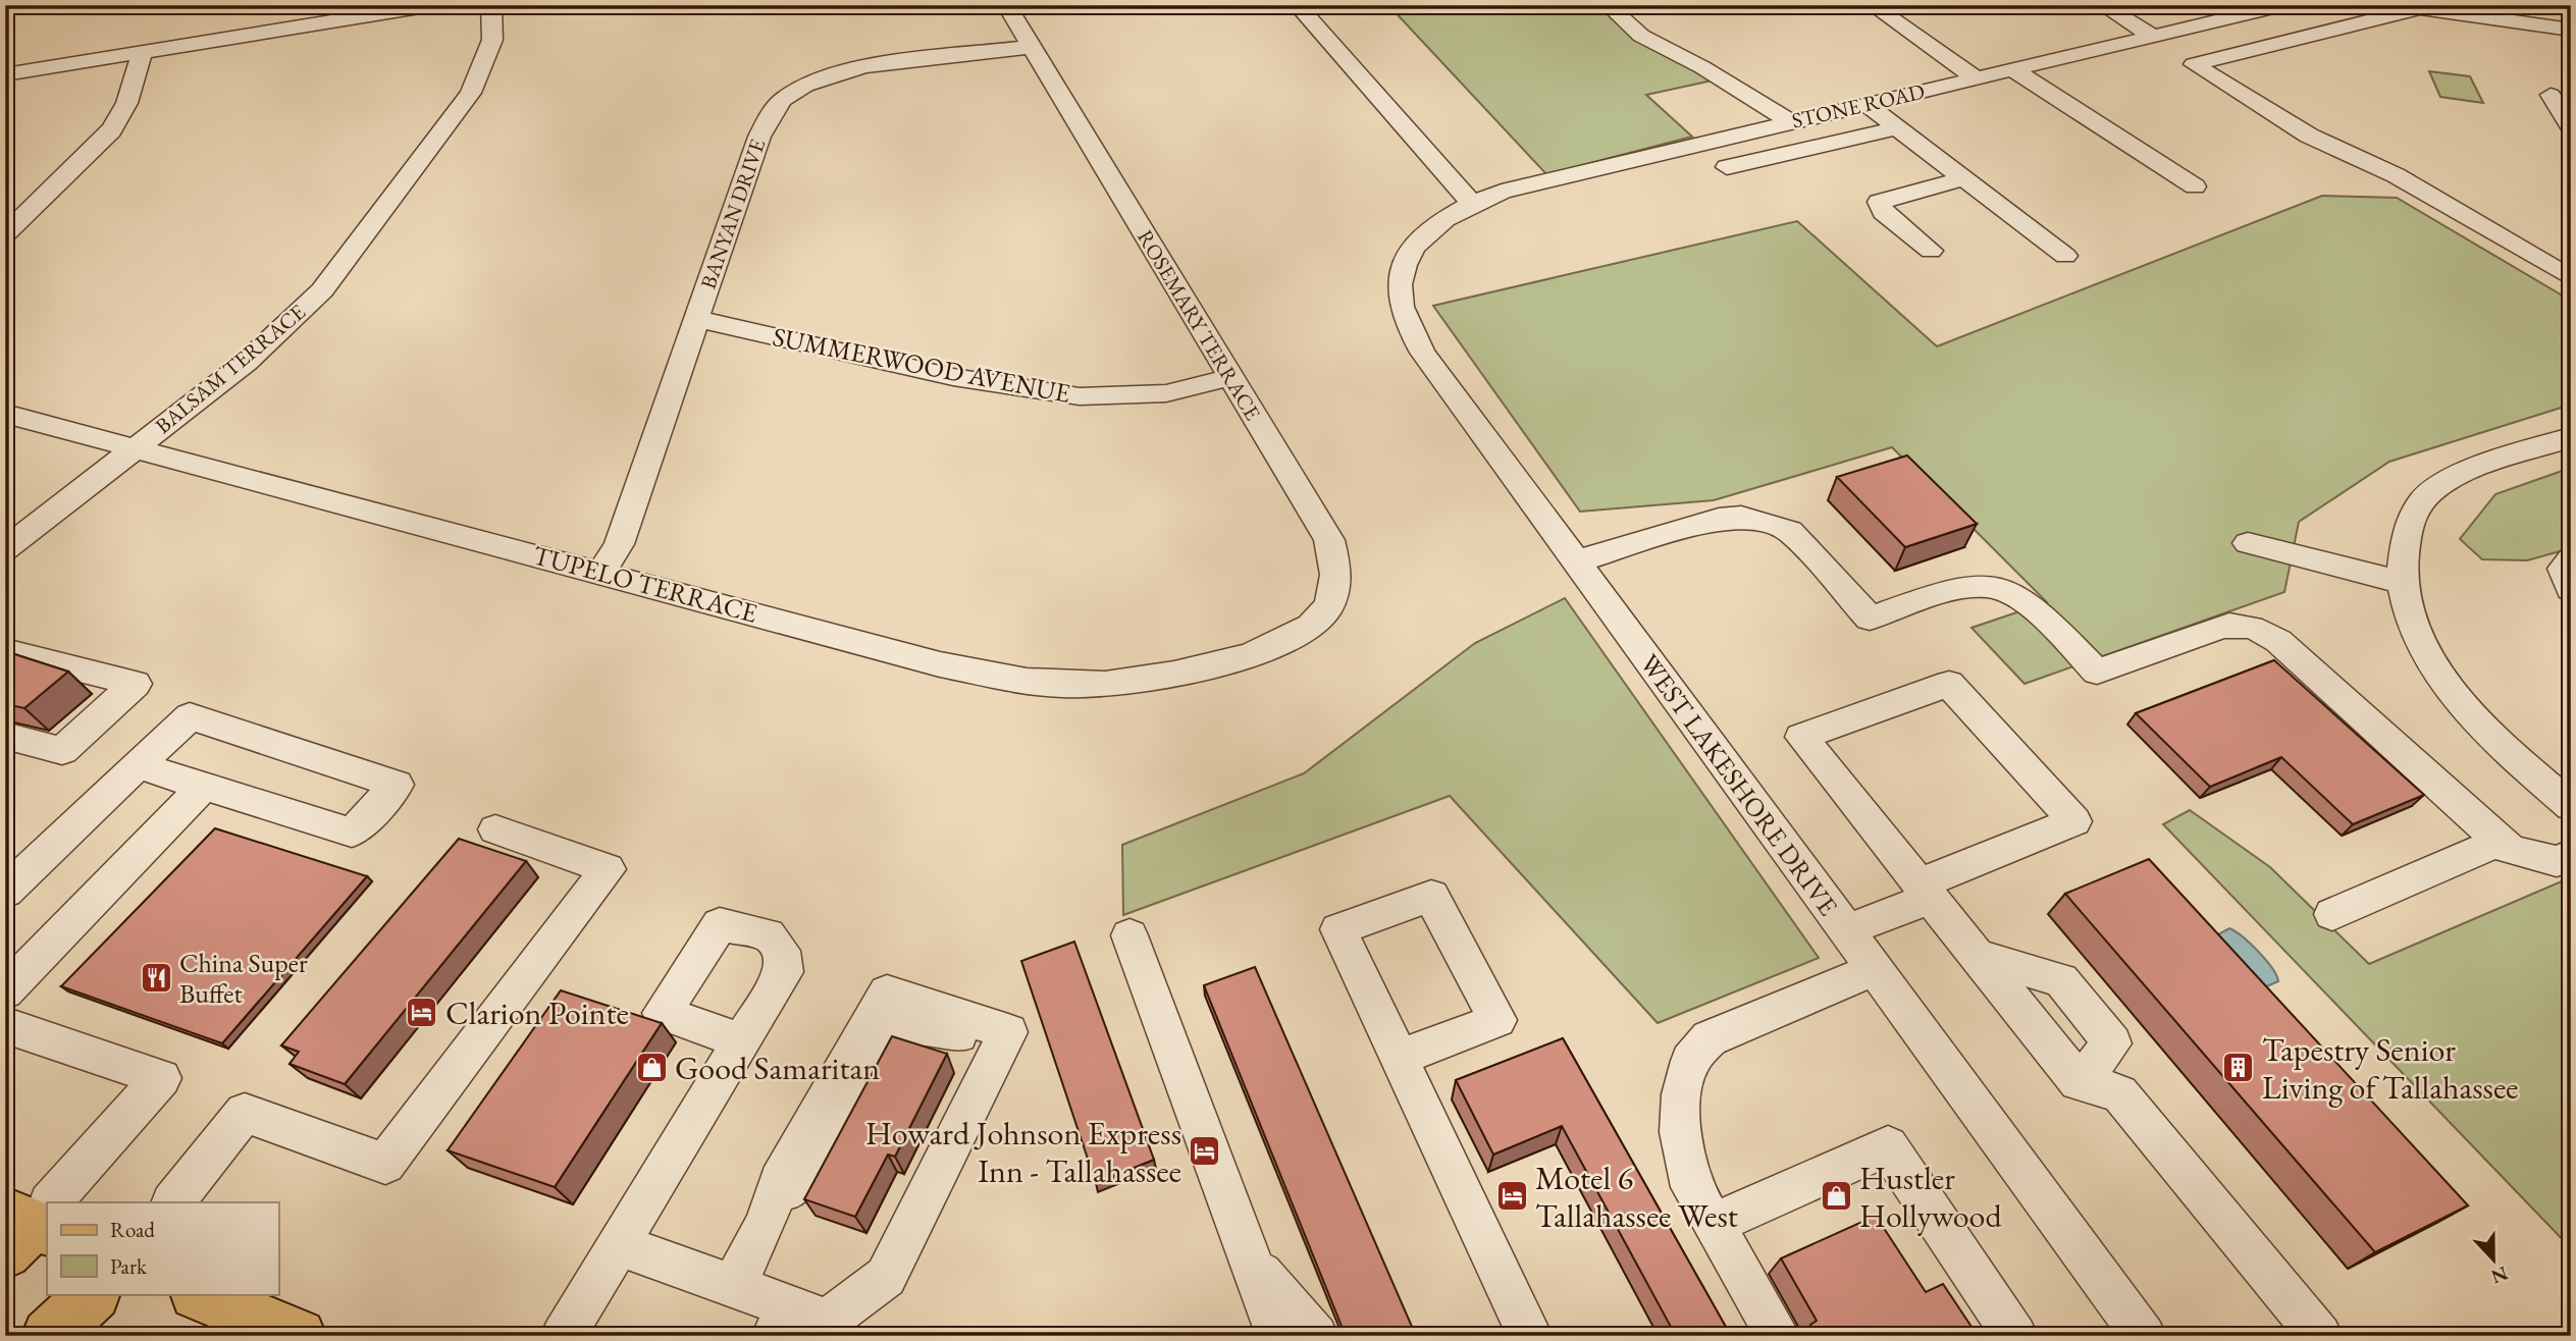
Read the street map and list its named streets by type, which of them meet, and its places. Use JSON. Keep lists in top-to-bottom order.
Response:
{
  "streets": {
    "street": [
      "STONE ROAD",
      "BANYAN DRIVE",
      "ROSEMARY TERRACE",
      "SUMMERWOOD AVENUE",
      "BALSAM TERRACE",
      "TUPELO TERRACE",
      "WEST LAKESHORE DRIVE"
    ]
  },
  "crossings": [
    ["STONE ROAD", "WEST LAKESHORE DRIVE"],
    ["BANYAN DRIVE", "ROSEMARY TERRACE"],
    ["BANYAN DRIVE", "SUMMERWOOD AVENUE"],
    ["BANYAN DRIVE", "TUPELO TERRACE"],
    ["ROSEMARY TERRACE", "SUMMERWOOD AVENUE"],
    ["ROSEMARY TERRACE", "TUPELO TERRACE"],
    ["BALSAM TERRACE", "TUPELO TERRACE"]
  ],
  "places": {
    "restaurant": ["China Super Buffet"],
    "hotel": ["Clarion Pointe", "Howard Johnson Express Inn - Tallahassee", "Motel 6 Tallahassee West"],
    "shop": ["Good Samaritan", "Hustler Hollywood"],
    "building": ["Tapestry Senior Living of Tallahassee"]
  },
  "legend": ["Road", "Park"],
  "north": "bottom"
}
